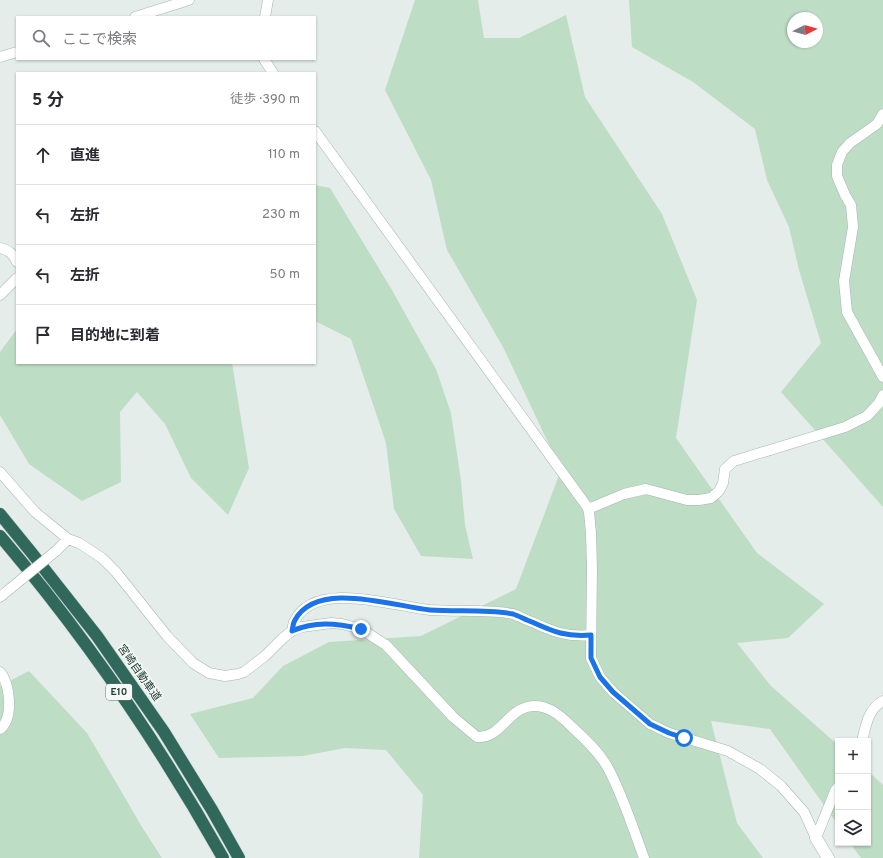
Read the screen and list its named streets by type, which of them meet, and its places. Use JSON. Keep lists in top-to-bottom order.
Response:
{
  "streets": {
    "highway": ["宮崎自動車道", "E10"]
  },
  "north": "right",
  "page": {
    "search": "ここで検索",
    "heading": ["5 分", "徒歩 · 390 m"],
    "list": [
      ["直進", "110 m"],
      ["左折", "230 m"],
      ["左折", "50 m"],
      "目的地に到着"
    ],
    "map_buttons": ["+", "−"]
  }
}
